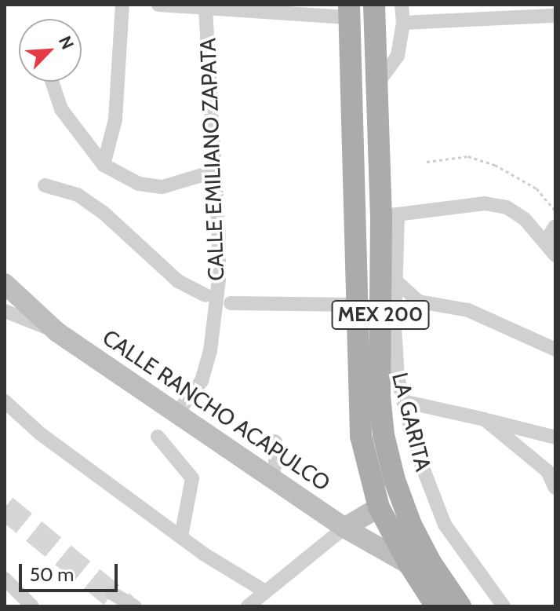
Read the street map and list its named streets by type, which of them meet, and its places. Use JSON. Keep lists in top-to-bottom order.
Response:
{
  "streets": {
    "main road": ["MEX 200", "CALLE RANCHO ACAPULCO"],
    "street": ["CALLE EMILIANO ZAPATA", "LA GARITA"]
  },
  "crossings": [
    ["CALLE EMILIANO ZAPATA", "CALLE RANCHO ACAPULCO"],
    ["MEX 200", "CALLE RANCHO ACAPULCO"],
    ["MEX 200", "LA GARITA"]
  ],
  "scale_bar": "50 m",
  "north": "top right"
}
